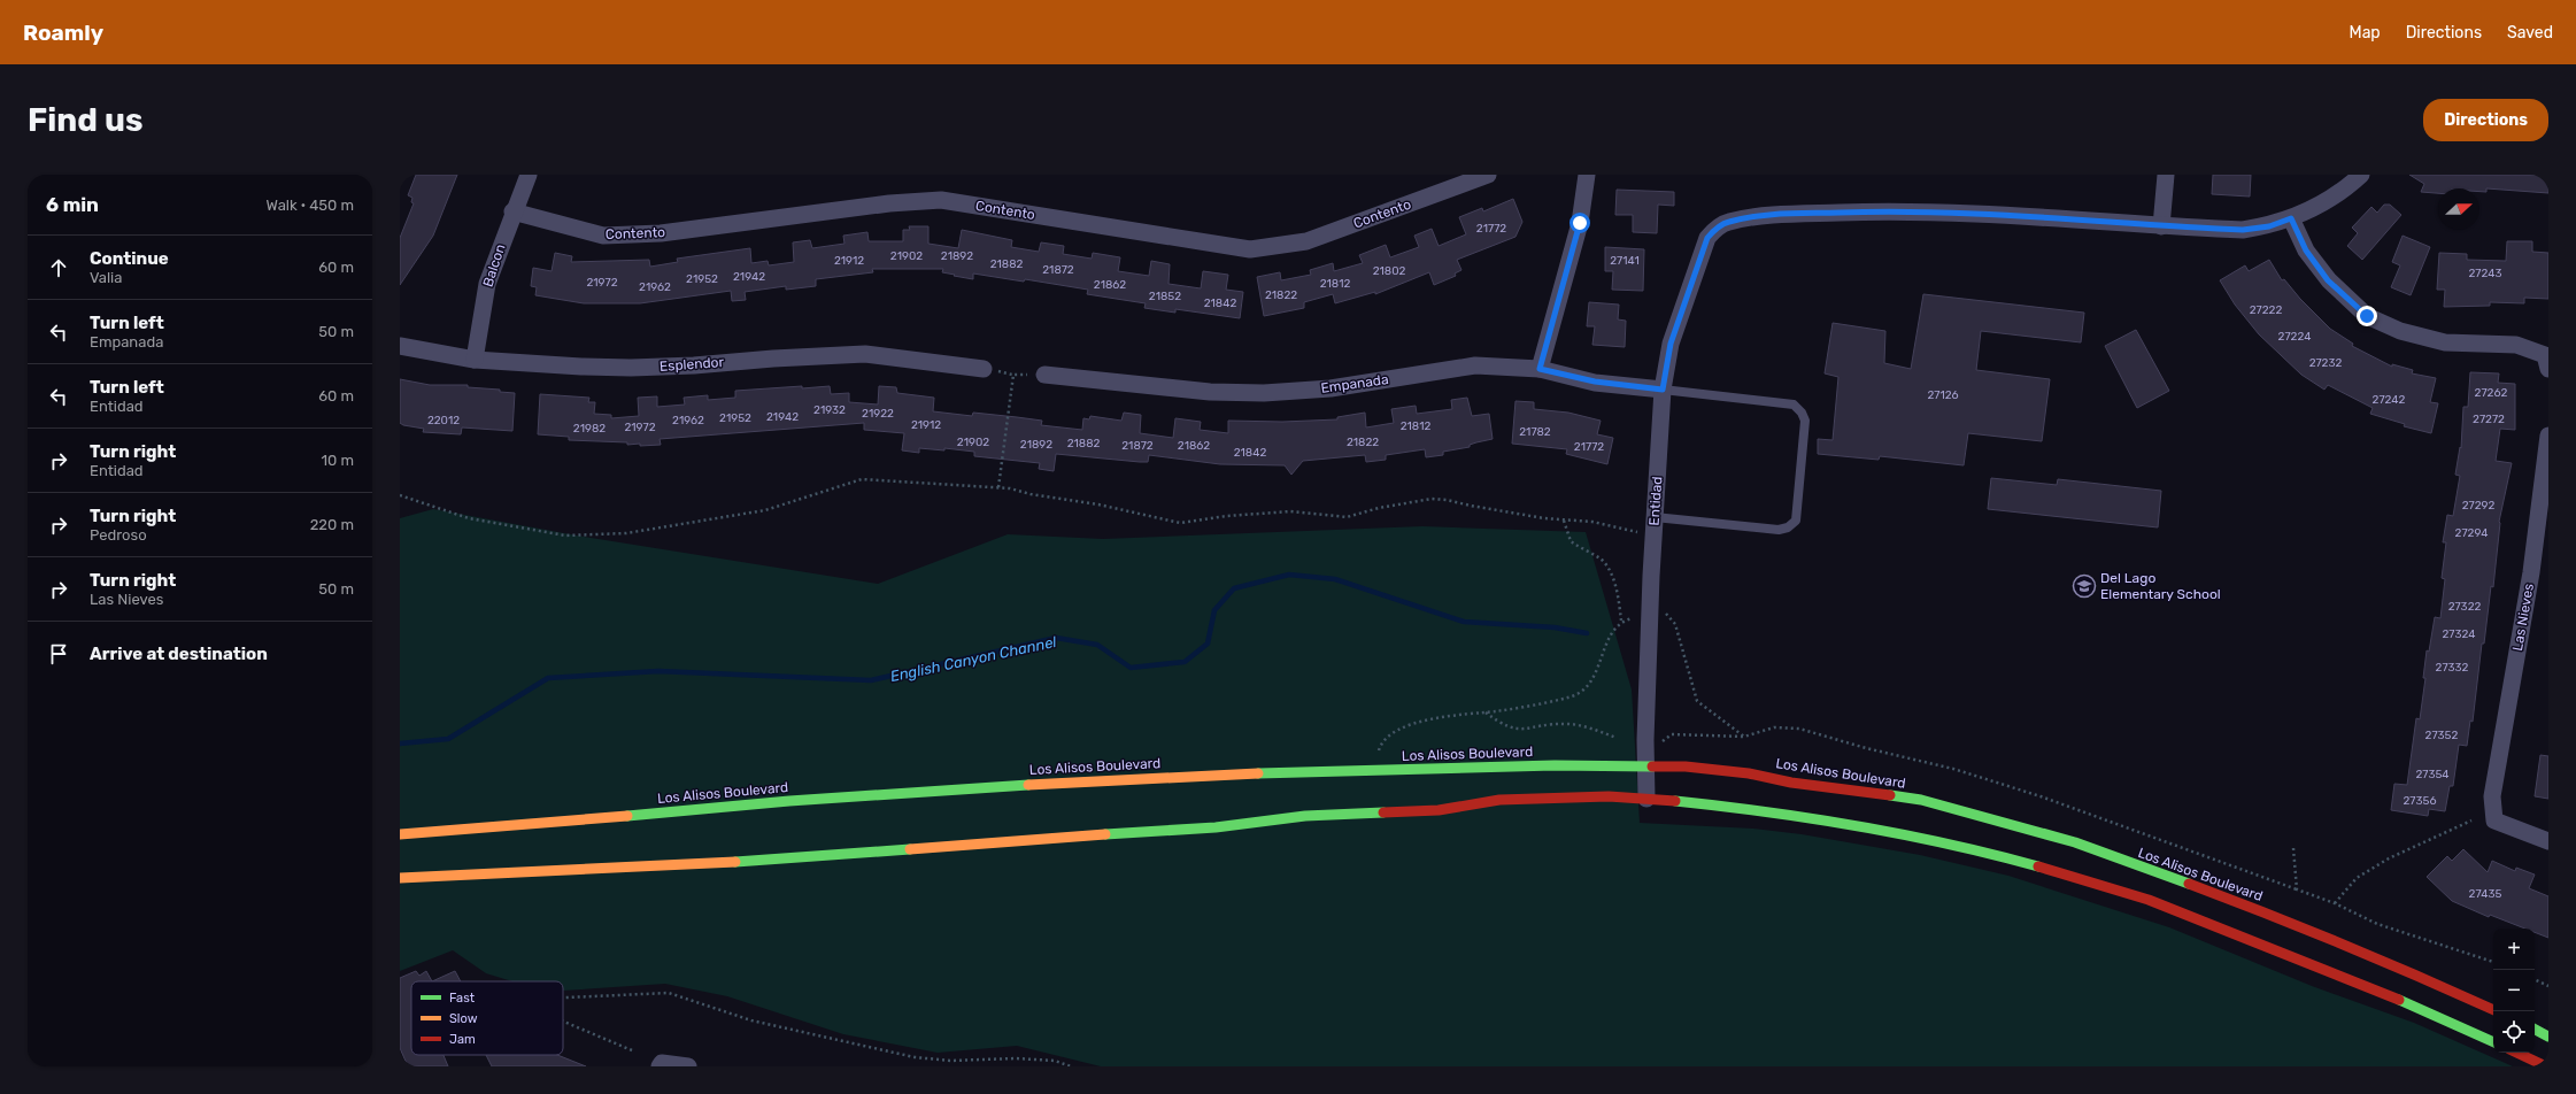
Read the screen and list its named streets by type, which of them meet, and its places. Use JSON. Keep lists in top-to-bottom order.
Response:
{
  "streets": {
    "main road": ["Los Alisos Boulevard"],
    "street": [
      "Contento",
      "Balcon",
      "Esplendor",
      "Empanada",
      "Entidad",
      "Las Nieves"
    ]
  },
  "crossings": [
    ["Contento", "Balcon"],
    ["Balcon", "Esplendor"],
    ["Empanada", "Entidad"],
    ["Entidad", "Los Alisos Boulevard"]
  ],
  "water": ["English Canyon Channel"],
  "places": {
    "school or university": ["Del Lago Elementary School"]
  },
  "house_numbers": [
    "21772",
    "21902",
    "21892",
    "21912",
    "27141",
    "21882",
    "21872",
    "21802",
    "27243",
    "21942",
    "21952",
    "21972",
    "21812",
    "21862",
    "21962",
    "21822",
    "21852",
    "21842",
    "27222",
    "27224",
    "27232",
    "27262",
    "27126",
    "27242",
    "21932",
    "21922",
    "21942",
    "21952",
    "27272",
    "22012",
    "21962",
    "21912",
    "21812",
    "21972",
    "21982",
    "21782",
    "21902",
    "21822",
    "21882",
    "21892",
    "21872",
    "21862",
    "21772",
    "21842",
    "27292",
    "27294",
    "27322",
    "27324",
    "27332",
    "27352",
    "27354",
    "27356",
    "27435"
  ],
  "legend": ["Fast", "Slow", "Jam"],
  "north": "right",
  "page": {
    "header": "Roamly",
    "nav": ["Map", "Directions", "Saved"],
    "buttons": "Directions",
    "title": "Find us",
    "heading": ["6 min", "Walk · 450 m"],
    "list": [
      ["Continue", "Valia", "60 m"],
      ["Turn left", "Empanada", "50 m"],
      ["Turn left", "Entidad", "60 m"],
      ["Turn right", "Entidad", "10 m"],
      ["Turn right", "Pedroso", "220 m"],
      ["Turn right", "Las Nieves", "50 m"],
      "Arrive at destination"
    ],
    "map_buttons": ["+", "−"]
  }
}
